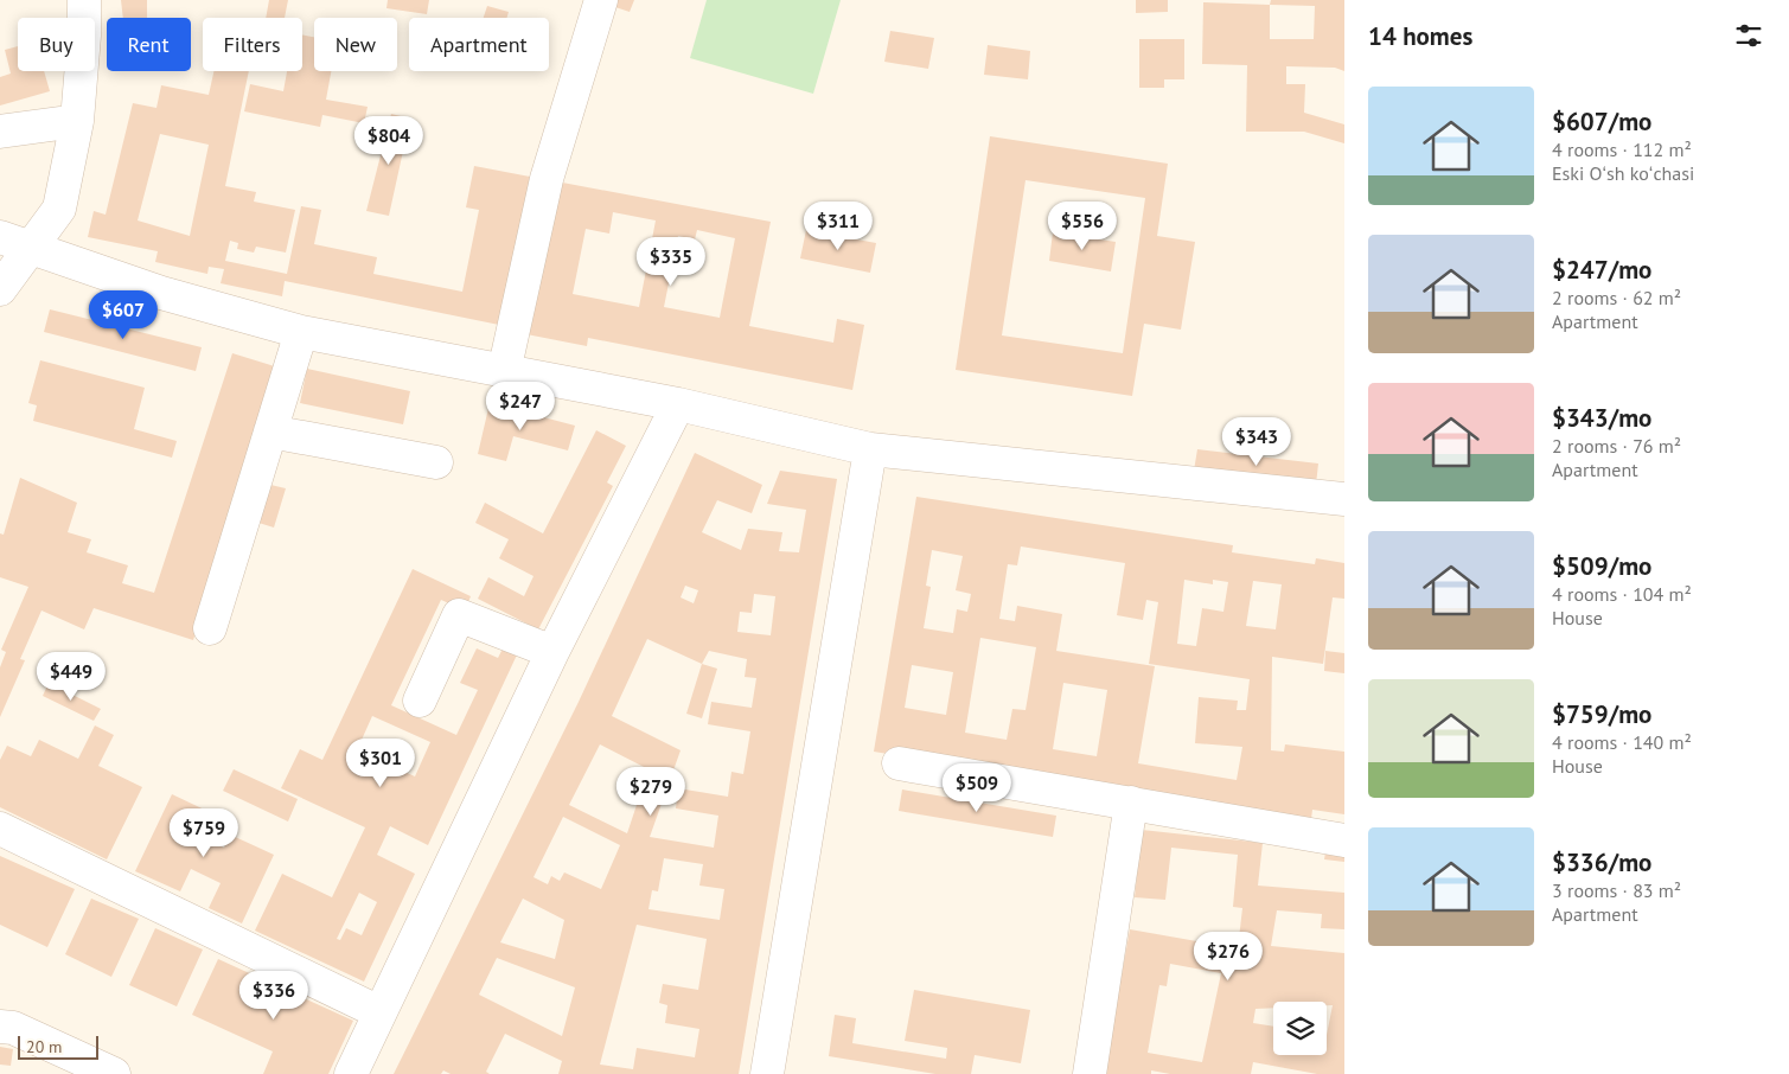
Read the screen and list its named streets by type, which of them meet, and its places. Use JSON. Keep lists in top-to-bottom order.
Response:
{
  "scale_bar": "20 m",
  "page": {
    "heading": "14 homes",
    "chip": [
      "Buy",
      "Rent",
      "Filters",
      "New",
      "Apartment"
    ],
    "list": [
      {
        "name": "$607/mo",
        "note": "4 rooms · 112 m² · Eski Oʻsh koʻchasi"
      },
      {
        "name": "$247/mo",
        "note": "2 rooms · 62 m² · Apartment"
      },
      {
        "name": "$343/mo",
        "note": "2 rooms · 76 m² · Apartment"
      },
      {
        "name": "$509/mo",
        "note": "4 rooms · 104 m² · House"
      },
      {
        "name": "$759/mo",
        "note": "4 rooms · 140 m² · House"
      },
      {
        "name": "$336/mo",
        "note": "3 rooms · 83 m² · Apartment"
      }
    ],
    "price": [
      "$804",
      "$311",
      "$556",
      "$335",
      "$607",
      "$247",
      "$343",
      "$449",
      "$301",
      "$509",
      "$279",
      "$759",
      "$276",
      "$336"
    ],
    "scale": "20 m"
  }
}
